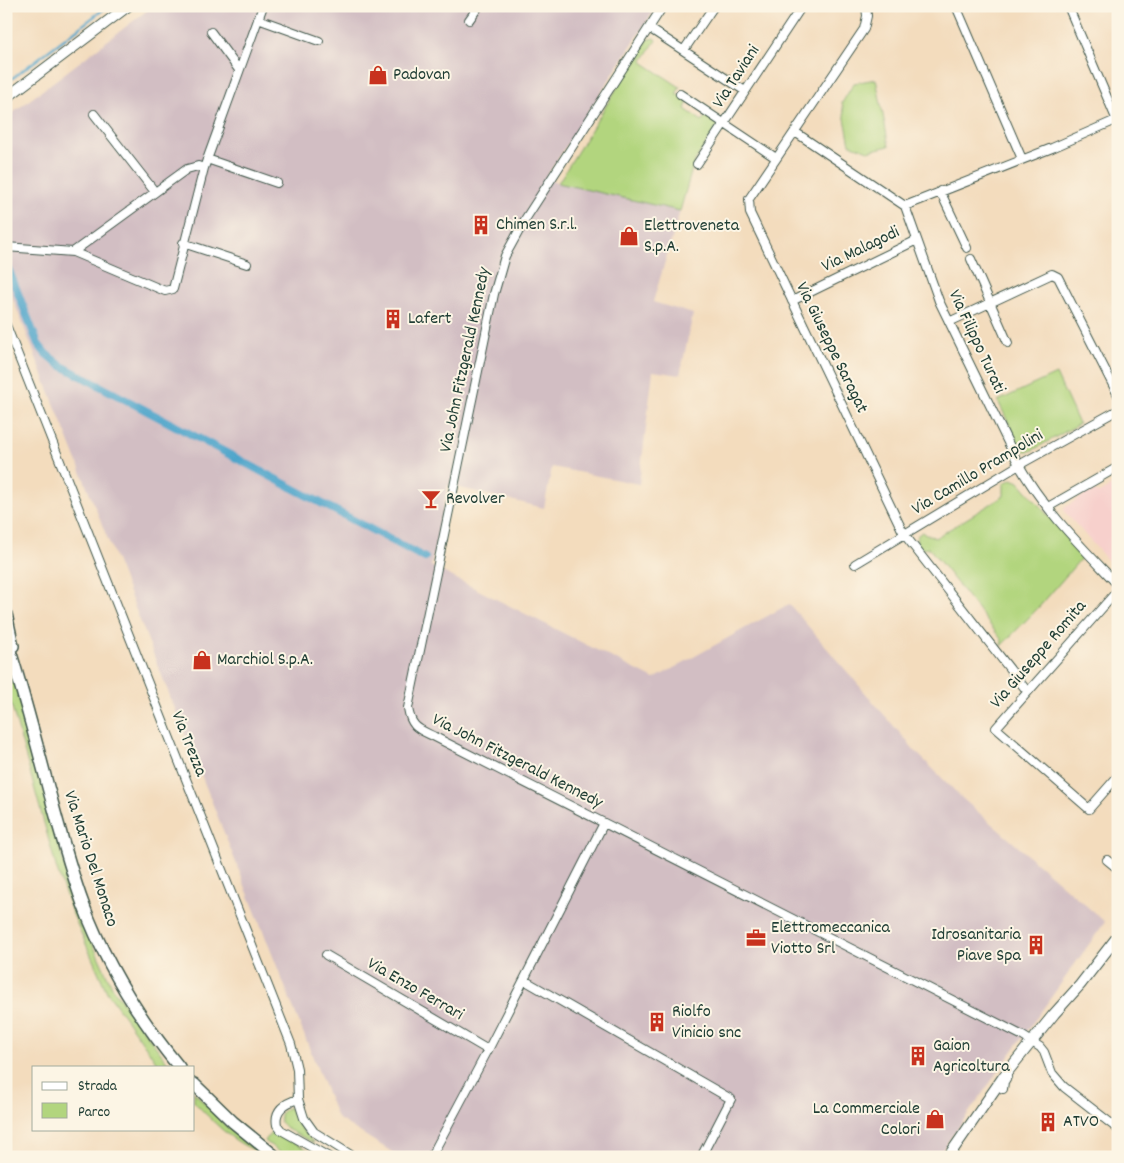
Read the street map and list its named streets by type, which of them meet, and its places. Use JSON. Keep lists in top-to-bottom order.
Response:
{
  "streets": {
    "highway": ["Via Mario Del Monaco"],
    "street": [
      "Via Taviani",
      "Via Malagodi",
      "Via Filippo Turati",
      "Via Giuseppe Saragat",
      "Via John Fitzgerald Kennedy",
      "Via Camillo Prampolini",
      "Via Giuseppe Romita",
      "Via Trezza",
      "Via Enzo Ferrari"
    ]
  },
  "crossings": [
    ["Via Malagodi", "Via Filippo Turati"],
    ["Via Malagodi", "Via Giuseppe Saragat"],
    ["Via Filippo Turati", "Via Camillo Prampolini"],
    ["Via Giuseppe Saragat", "Via Camillo Prampolini"],
    ["Via Giuseppe Saragat", "Via Giuseppe Romita"]
  ],
  "places": {
    "shop": [
      "Padovan",
      "Elettroveneta S.p.A.",
      "Marchiol S.p.A.",
      "La Commerciale Colori"
    ],
    "building": [
      "Chimen S.r.l.",
      "Lafert",
      "Idrosanitaria Piave Spa",
      "Riolfo Vinicio snc",
      "Gaion Agricoltura",
      "ATVO"
    ],
    "bar": ["Revolver"],
    "office": ["Elettromeccanica Viotto Srl"]
  },
  "legend": ["Strada", "Parco"]
}
